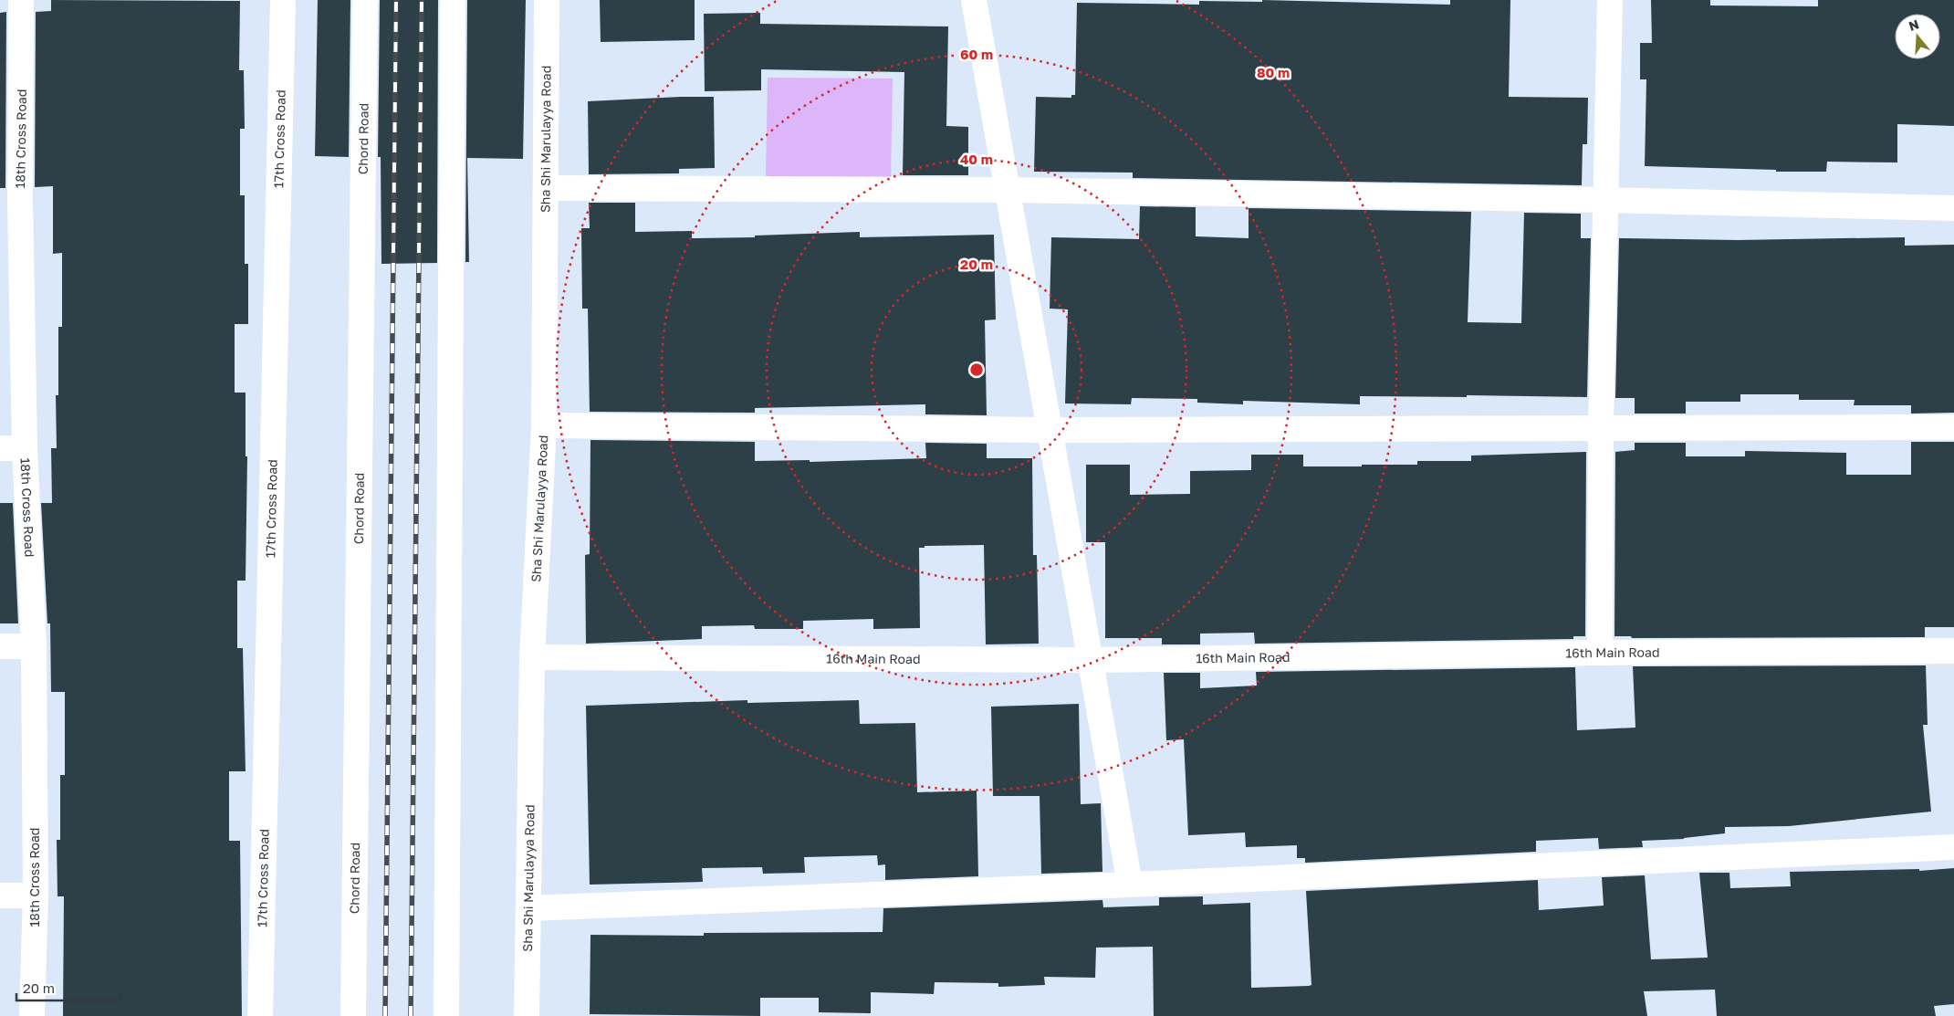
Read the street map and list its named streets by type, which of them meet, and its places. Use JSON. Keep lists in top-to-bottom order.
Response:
{
  "streets": {
    "street": [
      "18th Cross Road",
      "17th Cross Road",
      "Chord Road",
      "Sha Shi Marulayya Road",
      "16th Main Road"
    ]
  },
  "crossings": [
    ["Sha Shi Marulayya Road", "16th Main Road"]
  ],
  "scale_bar": "20 m",
  "north": "top",
  "rings": [
    "60 m",
    "80 m",
    "40 m",
    "20 m"
  ]
}
